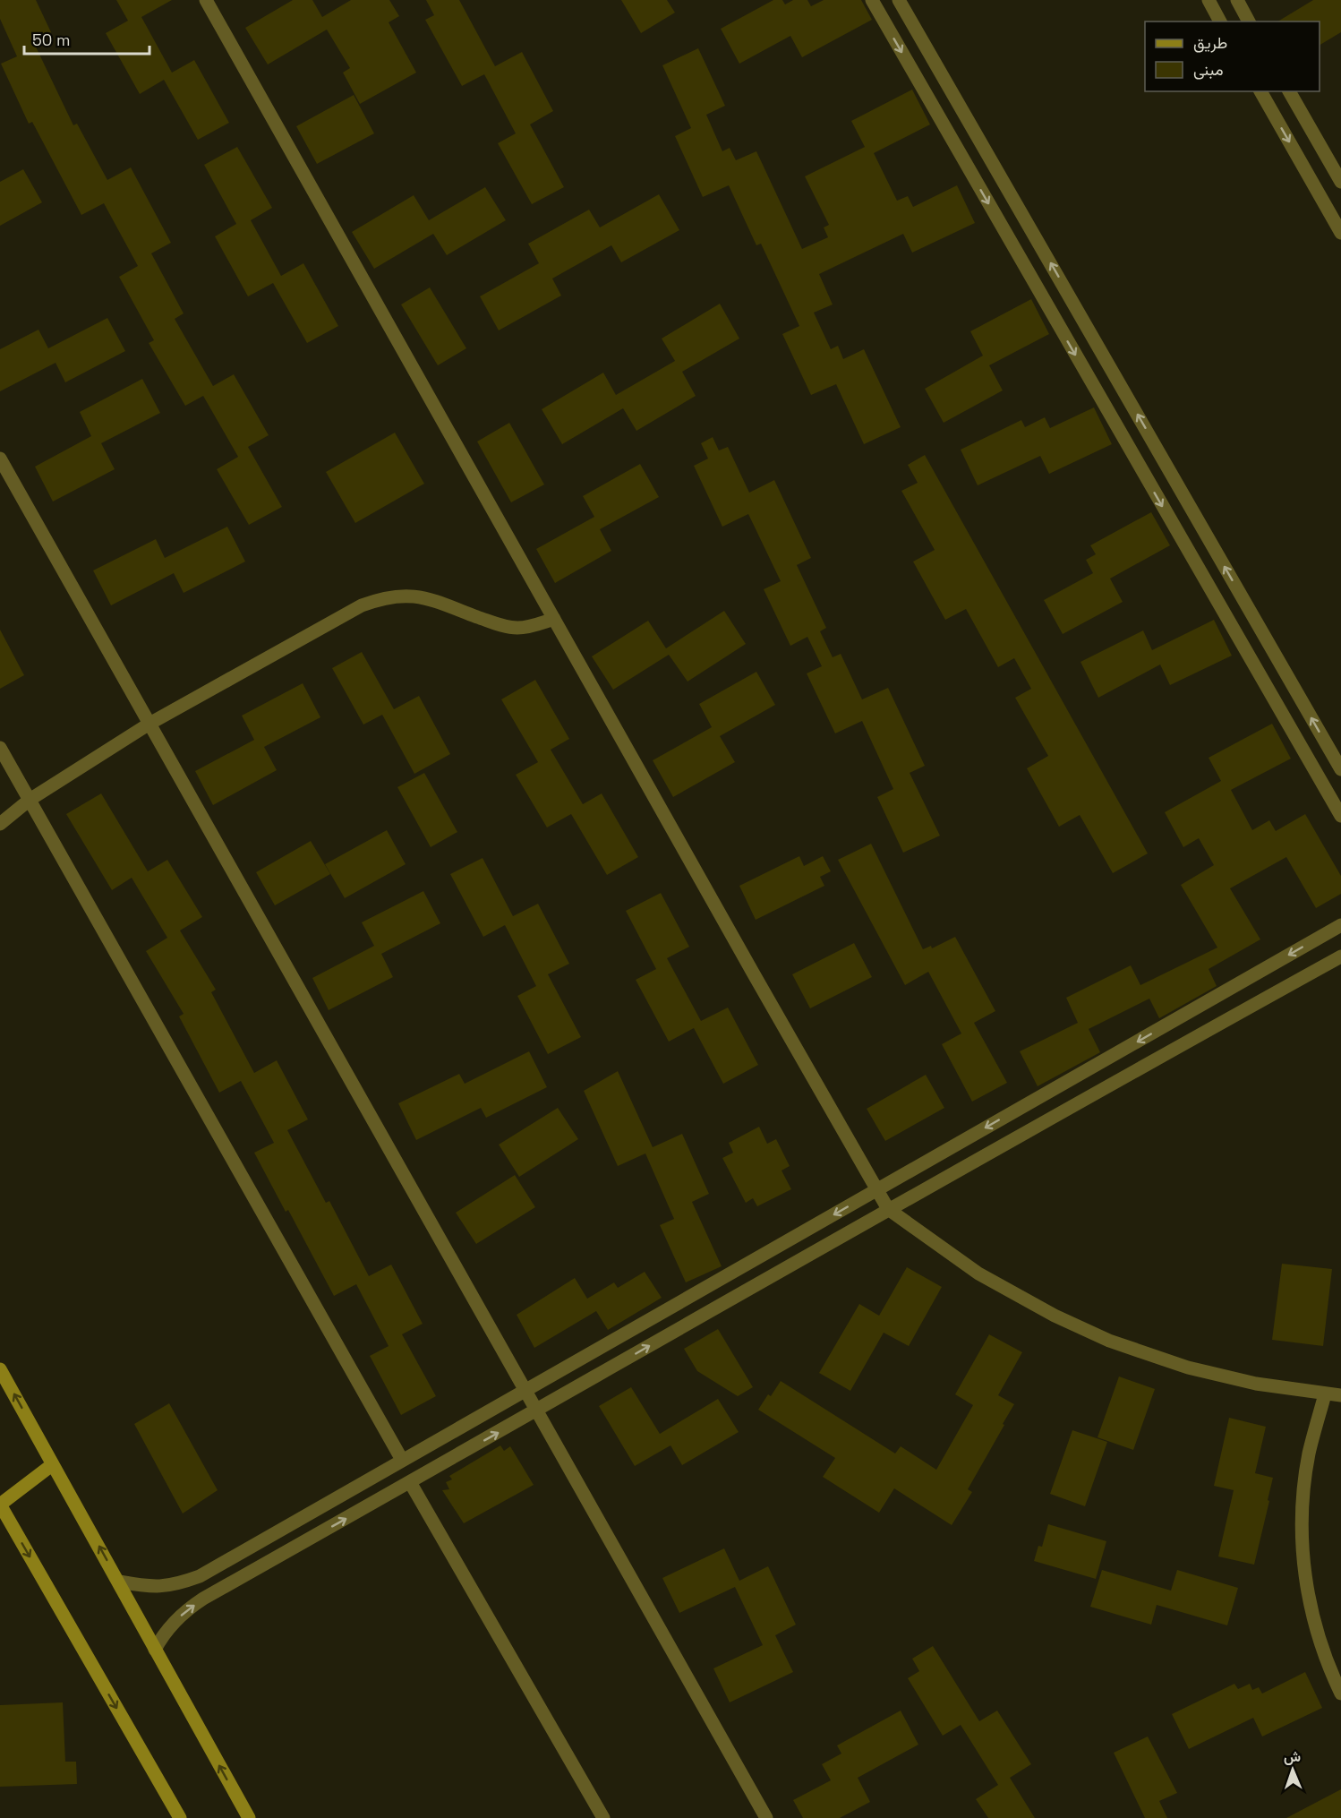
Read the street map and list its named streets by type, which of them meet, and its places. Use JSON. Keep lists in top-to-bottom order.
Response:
{
  "legend": ["طريق", "مبنى"],
  "scale_bar": "50 m",
  "north": "top"
}
